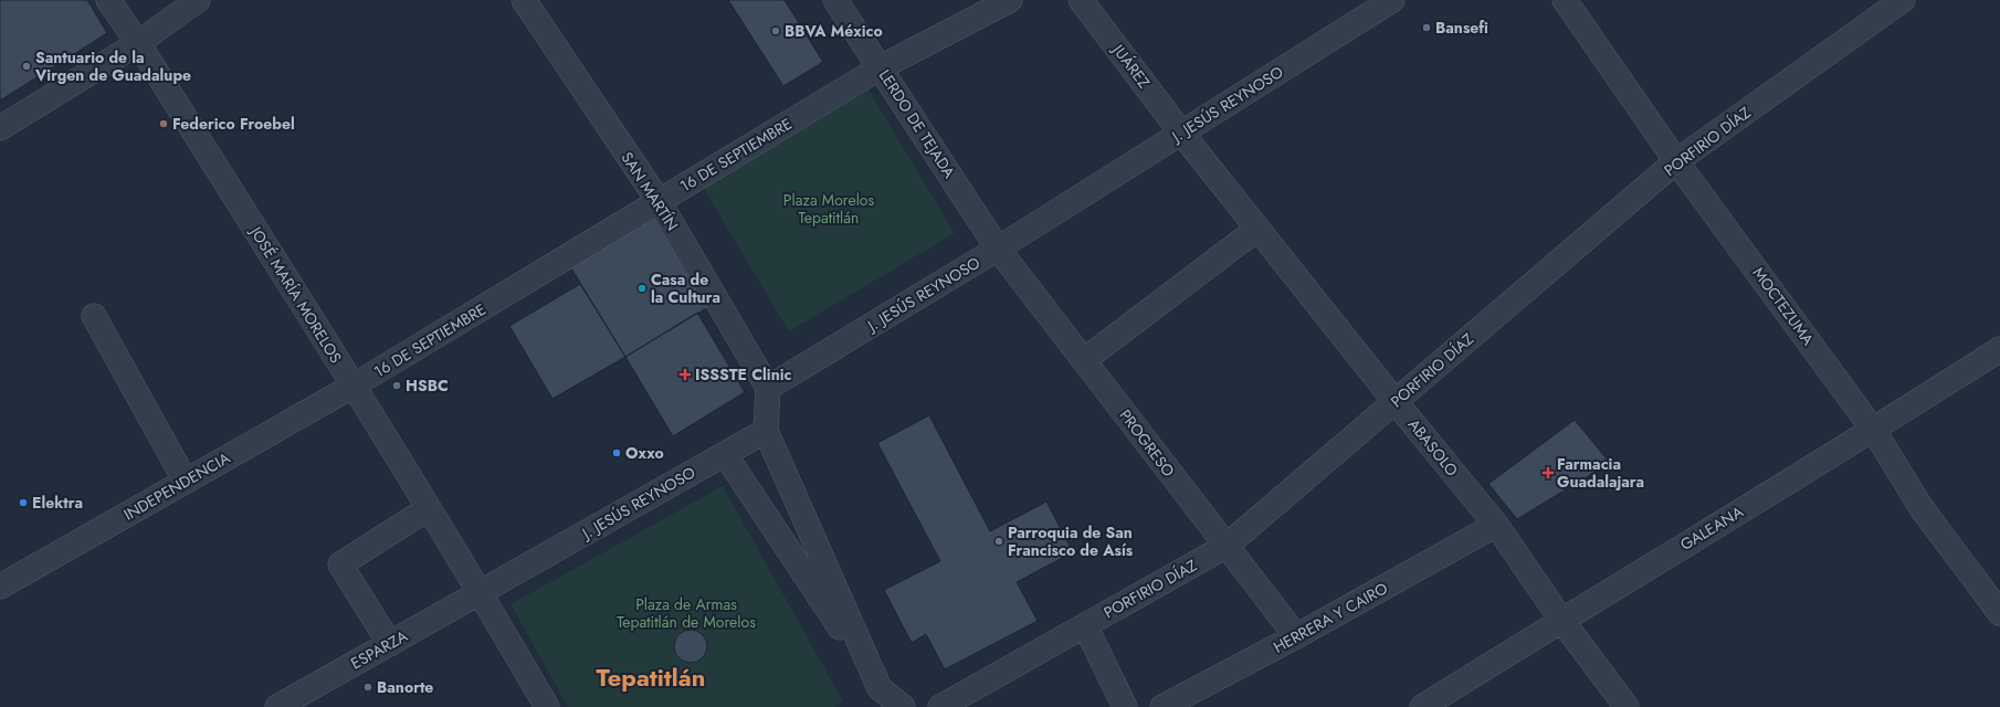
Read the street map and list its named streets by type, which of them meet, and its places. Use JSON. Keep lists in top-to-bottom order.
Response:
{
  "streets": {
    "street": [
      "JUÁREZ",
      "J. JESÚS REYNOSO",
      "LERDO DE TEJADA",
      "PORFIRIO DÍAZ",
      "16 DE SEPTIEMBRE",
      "SAN MARTÍN",
      "JOSÉ MARÍA MORELOS",
      "MOCTEZUMA",
      "PROGRESO",
      "ABASOLO",
      "INDEPENDENCIA",
      "GALEANA",
      "HERRERA Y CAIRO",
      "ESPARZA"
    ]
  },
  "crossings": [
    ["JUÁREZ", "J. JESÚS REYNOSO"],
    ["JUÁREZ", "ABASOLO"],
    ["J. JESÚS REYNOSO", "LERDO DE TEJADA"],
    ["J. JESÚS REYNOSO", "SAN MARTÍN"],
    ["J. JESÚS REYNOSO", "JOSÉ MARÍA MORELOS"],
    ["J. JESÚS REYNOSO", "PROGRESO"],
    ["J. JESÚS REYNOSO", "ABASOLO"],
    ["J. JESÚS REYNOSO", "ESPARZA"],
    ["LERDO DE TEJADA", "16 DE SEPTIEMBRE"],
    ["LERDO DE TEJADA", "PROGRESO"],
    ["PORFIRIO DÍAZ", "MOCTEZUMA"],
    ["PORFIRIO DÍAZ", "PROGRESO"],
    ["PORFIRIO DÍAZ", "ABASOLO"],
    ["16 DE SEPTIEMBRE", "SAN MARTÍN"],
    ["16 DE SEPTIEMBRE", "JOSÉ MARÍA MORELOS"],
    ["16 DE SEPTIEMBRE", "INDEPENDENCIA"],
    ["JOSÉ MARÍA MORELOS", "INDEPENDENCIA"],
    ["JOSÉ MARÍA MORELOS", "ESPARZA"],
    ["MOCTEZUMA", "GALEANA"],
    ["PROGRESO", "HERRERA Y CAIRO"],
    ["ABASOLO", "GALEANA"],
    ["ABASOLO", "HERRERA Y CAIRO"]
  ],
  "districts": ["Tepatitlán"],
  "parks": ["Plaza Morelos Tepatitlán", "Plaza de Armas Tepatitlán de Morelos"],
  "places": {
    "other": [
      "Bansefi",
      "BBVA México",
      "Santuario de la Virgen de Guadalupe",
      "Federico Froebel",
      "Casa de la Cultura",
      "HSBC",
      "Oxxo",
      "Elektra",
      "Parroquia de San Francisco de Asís",
      "Banorte"
    ],
    "health": ["ISSSTE Clinic", "Farmacia Guadalajara"]
  }
}
